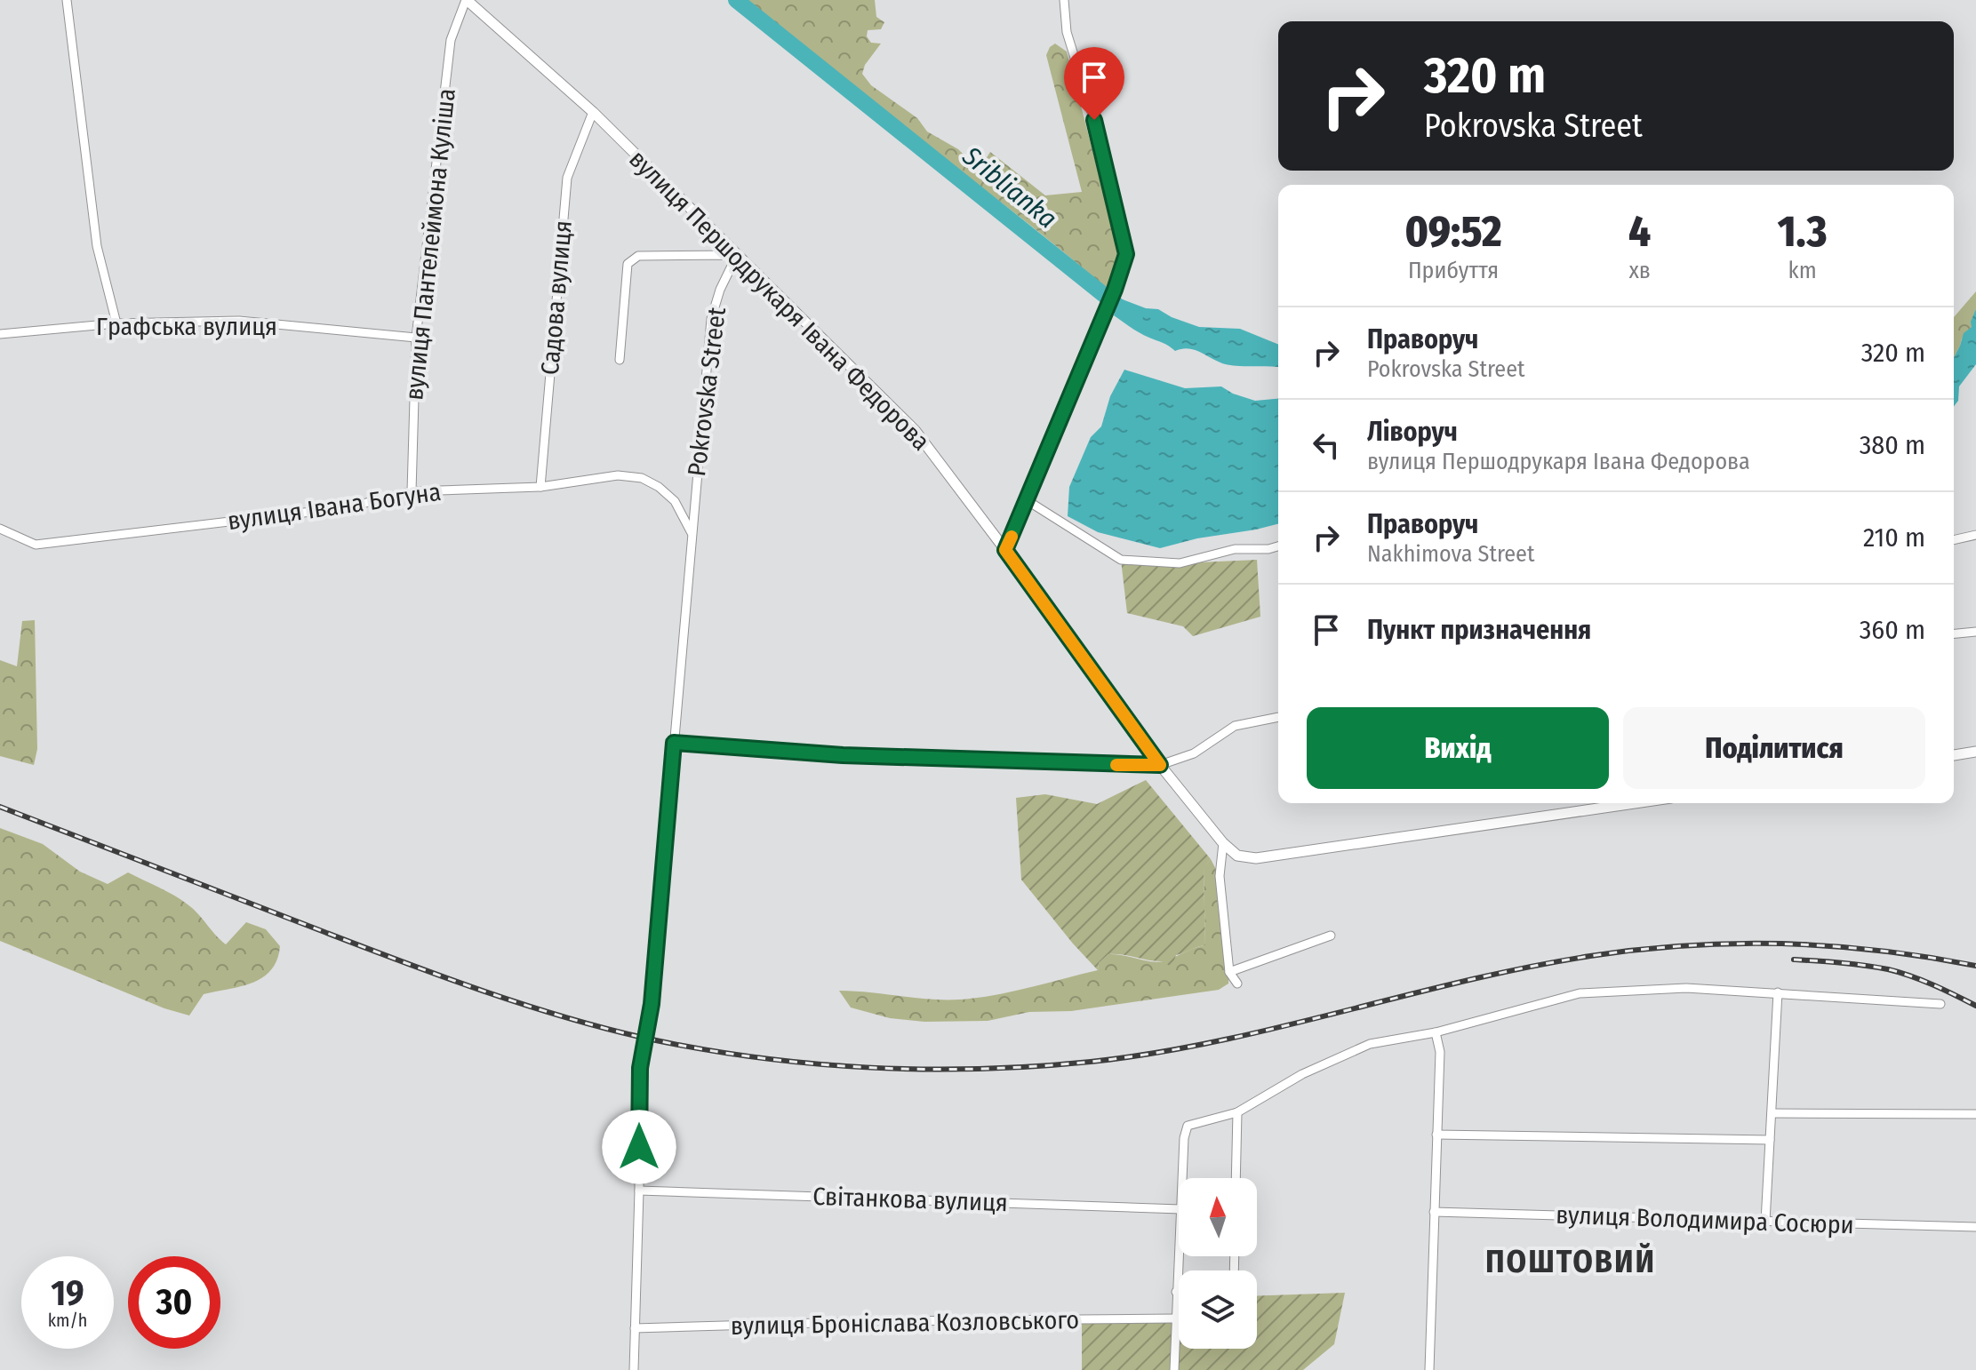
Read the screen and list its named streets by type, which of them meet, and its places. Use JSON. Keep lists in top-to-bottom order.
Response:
{
  "streets": {
    "street": [
      "вулиця Пантелеймона Куліша",
      "Садова вулиця",
      "вулиця Першодрукаря Івана Федорова",
      "Графська вулиця",
      "Pokrovska Street",
      "вулиця Івана Богуна",
      "Світанкова вулиця",
      "вулиця Володимира Сосюри",
      "вулиця Броніслава Козловського"
    ]
  },
  "crossings": [
    ["вулиця Пантелеймона Куліша", "вулиця Першодрукаря Івана Федорова"],
    ["вулиця Пантелеймона Куліша", "Графська вулиця"],
    ["вулиця Пантелеймона Куліша", "вулиця Івана Богуна"],
    ["Садова вулиця", "вулиця Першодрукаря Івана Федорова"],
    ["Садова вулиця", "вулиця Івана Богуна"],
    ["вулиця Першодрукаря Івана Федорова", "Pokrovska Street"],
    ["Pokrovska Street", "вулиця Івана Богуна"],
    ["Pokrovska Street", "Світанкова вулиця"],
    ["Pokrovska Street", "вулиця Броніслава Козловського"]
  ],
  "districts": ["ПОШТОВИЙ"],
  "water": ["Sriblianka"],
  "north": "top",
  "page": {
    "turn": ["320 m", "Pokrovska Street"],
    "eta": [
      "09:52",
      "Прибуття",
      "4",
      "хв",
      "1.3",
      "km"
    ],
    "list": [
      {
        "name": "Праворуч",
        "note": "Pokrovska Street",
        "value": "320 m"
      },
      {
        "name": "Ліворуч",
        "note": "вулиця Першодрукаря Івана Федорова",
        "value": "380 m"
      },
      {
        "name": "Праворуч",
        "note": "Nakhimova Street",
        "value": "210 m"
      },
      {
        "name": "Пункт призначення",
        "value": "360 m"
      }
    ],
    "buttons": ["Вихід", "Поділитися"],
    "speed": "19 km/h",
    "limit": "30"
  }
}
